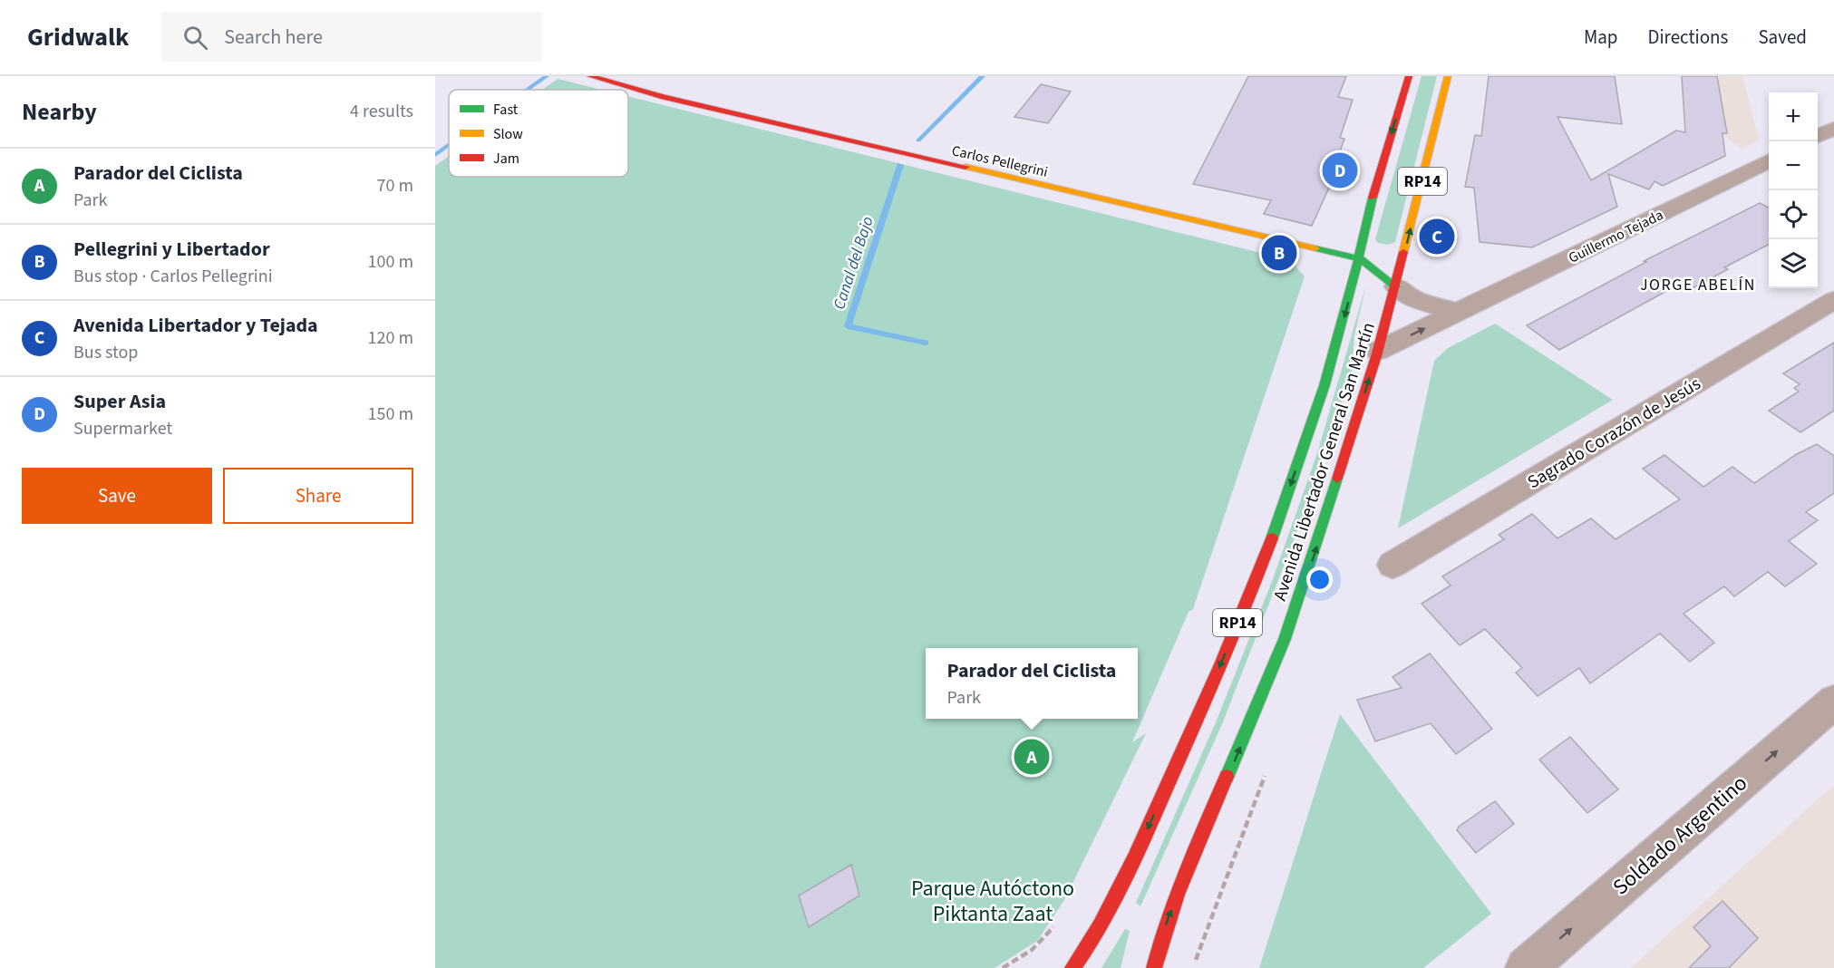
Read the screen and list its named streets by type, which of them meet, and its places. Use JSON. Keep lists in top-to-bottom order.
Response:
{
  "streets": {
    "main road": ["Carlos Pellegrini", "RP14", "Avenida Libertador General San Martín"],
    "street": ["Guillermo Tejada", "Sagrado Corazón de Jesús", "Soldado Argentino"]
  },
  "crossings": [
    ["Carlos Pellegrini", "Avenida Libertador General San Martín"],
    ["Guillermo Tejada", "Avenida Libertador General San Martín"]
  ],
  "one_way": ["Soldado Argentino"],
  "districts": ["JORGE ABELÍN"],
  "water": ["Canal del Bajo"],
  "parks": ["Parque Autóctono Piktanta Zaat"],
  "legend": ["Fast", "Slow", "Jam"],
  "page": {
    "header": "Gridwalk",
    "search": "Search here",
    "nav": ["Map", "Directions", "Saved"],
    "heading": ["Nearby", "4 results"],
    "map_buttons": ["+", "−"],
    "list": [
      {
        "mark": "A",
        "name": "Parador del Ciclista",
        "note": "Park",
        "value": "70 m"
      },
      {
        "mark": "B",
        "name": "Pellegrini y Libertador",
        "note": "Bus stop · Carlos Pellegrini",
        "value": "100 m"
      },
      {
        "mark": "C",
        "name": "Avenida Libertador y Tejada",
        "note": "Bus stop",
        "value": "120 m"
      },
      {
        "mark": "D",
        "name": "Super Asia",
        "note": "Supermarket",
        "value": "150 m"
      }
    ],
    "pins": [
      "D",
      "C",
      "B",
      "A"
    ],
    "buttons": ["Save", "Share"],
    "popup": ["Parador del Ciclista", "Park"]
  }
}
